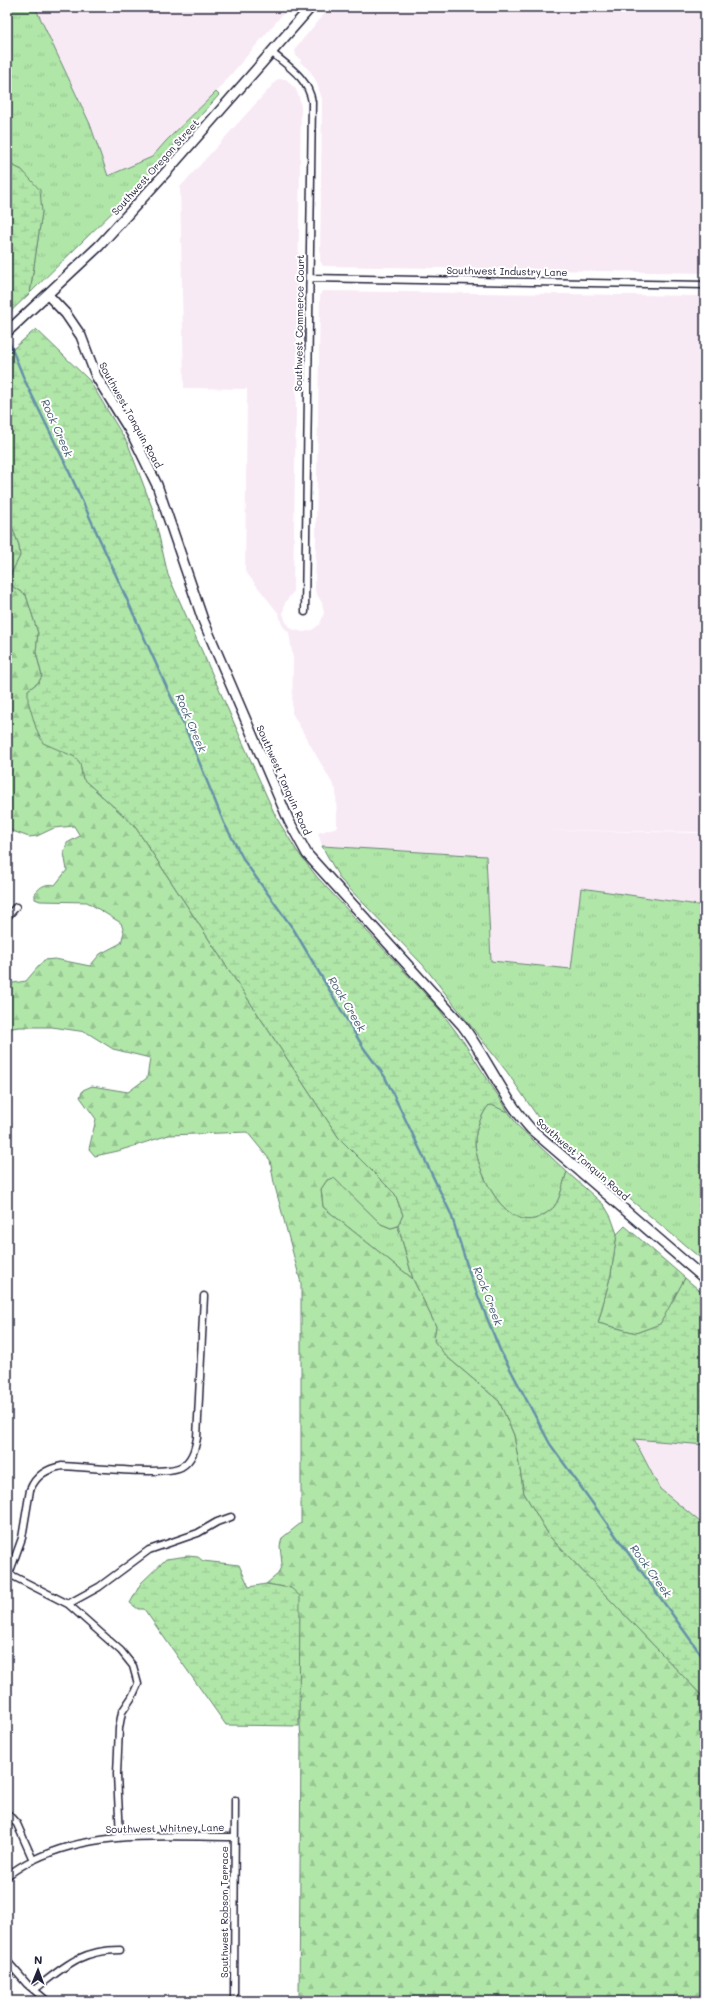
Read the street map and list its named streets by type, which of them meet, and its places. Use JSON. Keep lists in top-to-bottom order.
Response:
{
  "streets": {
    "main road": ["Southwest Oregon Street", "Southwest Tonquin Road"],
    "street": [
      "Southwest Industry Lane",
      "Southwest Commerce Court",
      "Southwest Whitney Lane",
      "Southwest Robson Terrace"
    ]
  },
  "crossings": [
    ["Southwest Oregon Street", "Southwest Commerce Court"],
    ["Southwest Oregon Street", "Southwest Tonquin Road"],
    ["Southwest Industry Lane", "Southwest Commerce Court"],
    ["Southwest Whitney Lane", "Southwest Robson Terrace"]
  ],
  "water": ["Rock Creek"],
  "north": "top"
}
